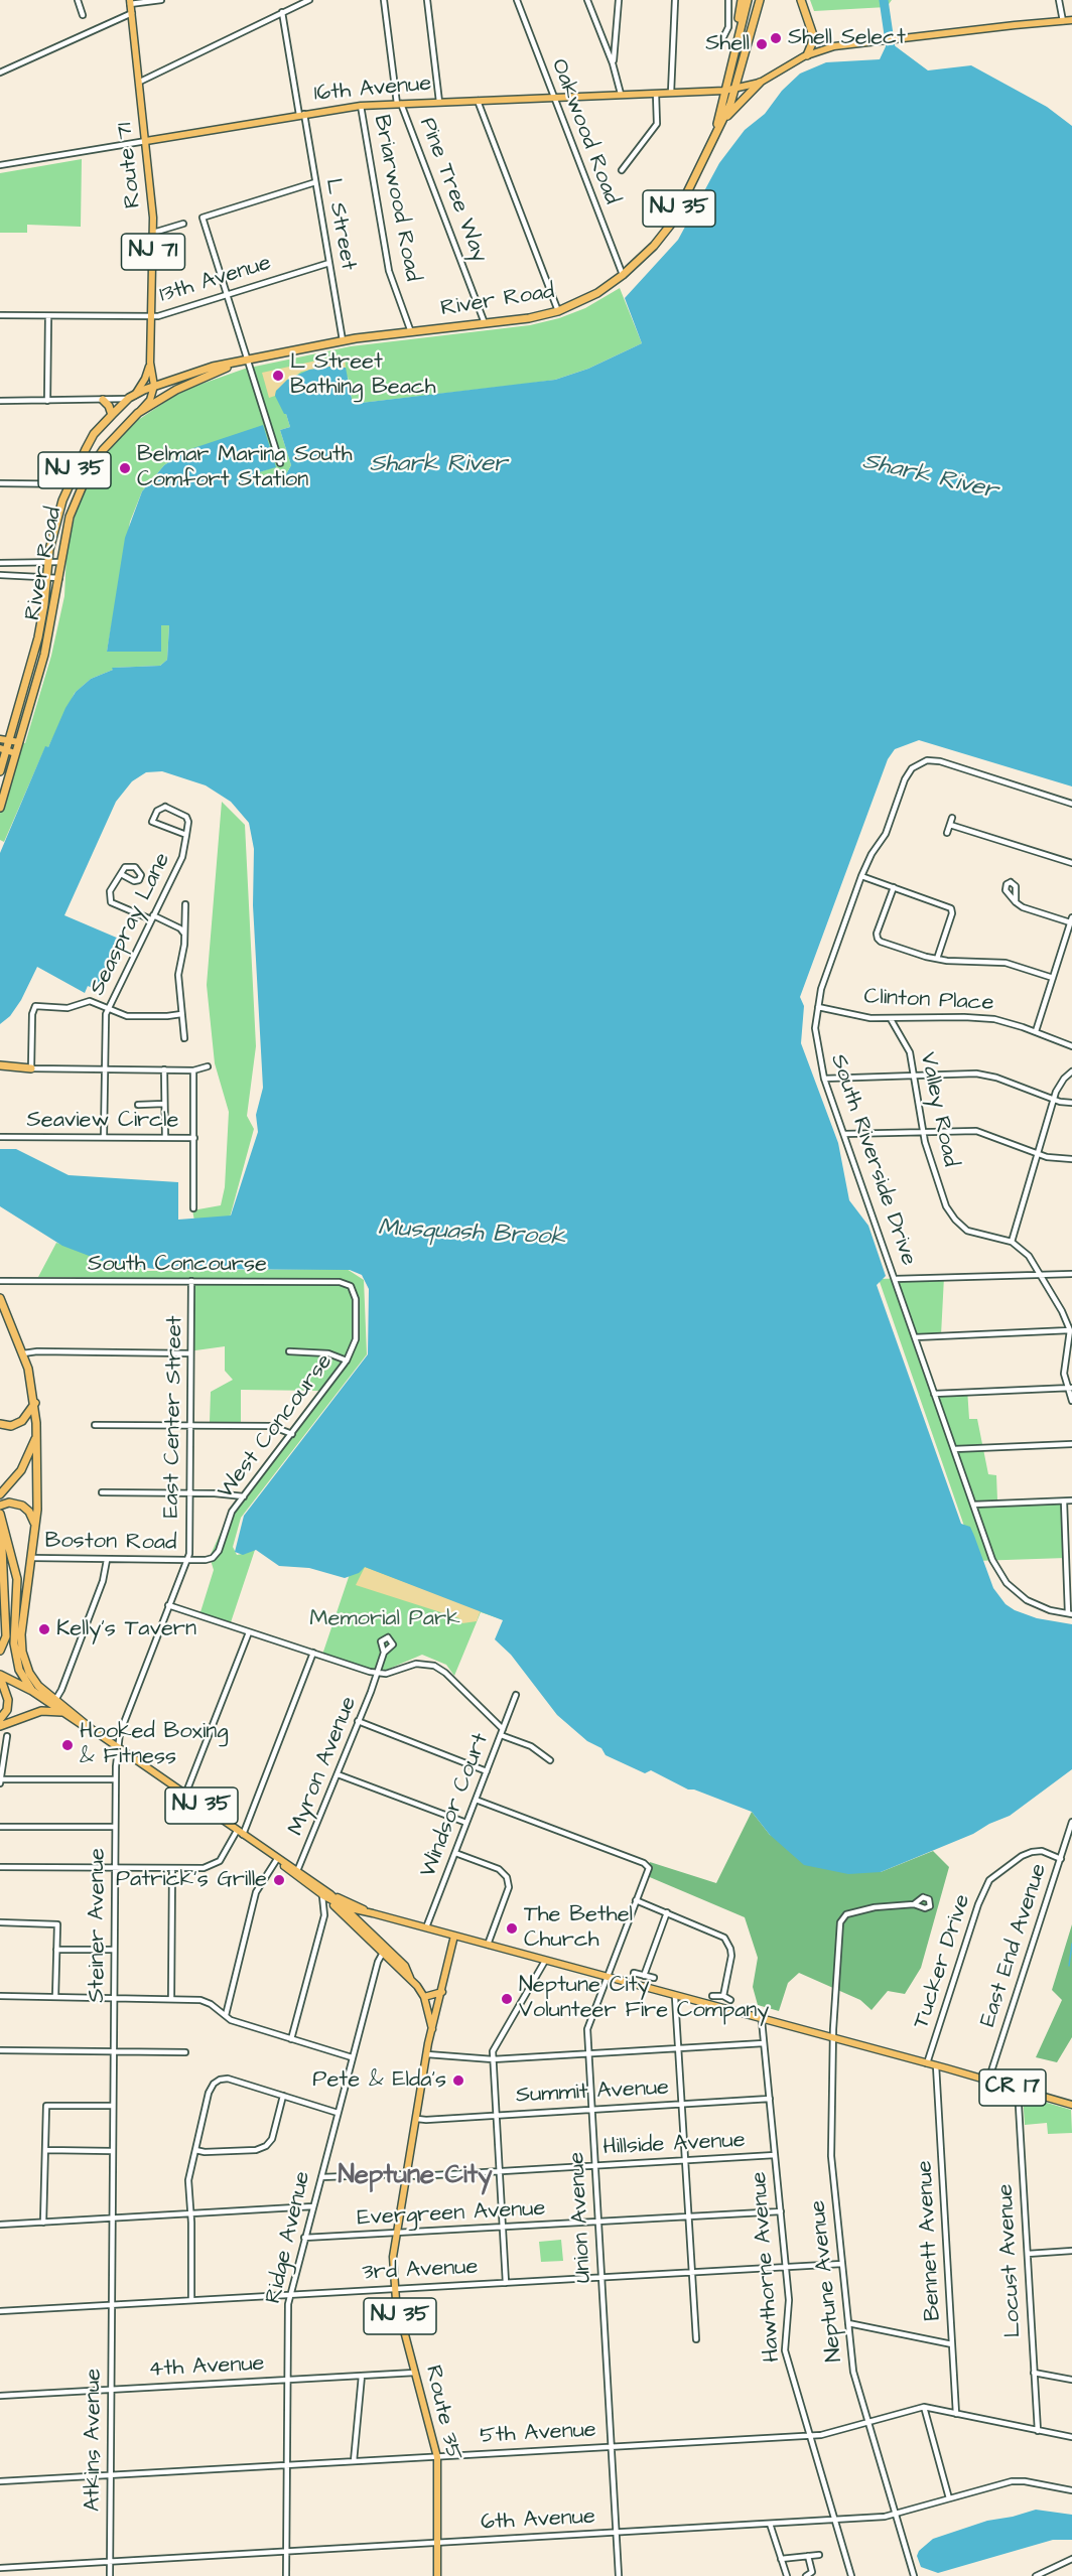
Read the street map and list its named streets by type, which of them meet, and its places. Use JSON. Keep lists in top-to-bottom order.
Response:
{
  "streets": {
    "highway": ["NJ 35", "River Road"],
    "main road": [
      "16th Avenue",
      "Route 71",
      "NJ 71",
      "CR 17",
      "Route 35"
    ],
    "street": [
      "Oakwood Road",
      "Pine Tree Way",
      "Briarwood Road",
      "L Street",
      "13th Avenue",
      "Seaspray Lane",
      "Clinton Place",
      "Valley Road",
      "Seaview Circle",
      "South Riverside Drive",
      "South Concourse",
      "East Center Street",
      "West Concourse",
      "Boston Road",
      "Myron Avenue",
      "Windsor Court",
      "Steiner Avenue",
      "East End Avenue",
      "Tucker Drive",
      "Summit Avenue",
      "Hillside Avenue",
      "Evergreen Avenue",
      "Union Avenue",
      "Ridge Avenue",
      "Bennett Avenue",
      "Locust Avenue",
      "Hawthorne Avenue",
      "3rd Avenue",
      "Neptune Avenue",
      "4th Avenue",
      "5th Avenue",
      "Atkins Avenue",
      "6th Avenue"
    ]
  },
  "crossings": [
    ["16th Avenue", "Oakwood Road"],
    ["16th Avenue", "Route 71"],
    ["16th Avenue", "Pine Tree Way"],
    ["16th Avenue", "Briarwood Road"],
    ["16th Avenue", "L Street"],
    ["16th Avenue", "River Road"],
    ["Oakwood Road", "River Road"],
    ["Route 71", "NJ 71"],
    ["Route 71", "13th Avenue"],
    ["Pine Tree Way", "River Road"],
    ["Briarwood Road", "River Road"],
    ["NJ 35", "Boston Road"],
    ["NJ 35", "Myron Avenue"],
    ["NJ 35", "Steiner Avenue"],
    ["NJ 35", "CR 17"],
    ["NJ 35", "Ridge Avenue"],
    ["NJ 35", "Route 35"],
    ["L Street", "13th Avenue"],
    ["L Street", "River Road"],
    ["NJ 71", "River Road"],
    ["Seaspray Lane", "Seaview Circle"],
    ["Clinton Place", "Valley Road"],
    ["Clinton Place", "South Riverside Drive"],
    ["South Concourse", "East Center Street"],
    ["South Concourse", "West Concourse"],
    ["East Center Street", "West Concourse"],
    ["East Center Street", "Boston Road"],
    ["East Center Street", "Steiner Avenue"],
    ["West Concourse", "Boston Road"],
    ["West Concourse", "Steiner Avenue"],
    ["Boston Road", "Steiner Avenue"],
    ["Windsor Court", "CR 17"],
    ["Windsor Court", "Union Avenue"],
    ["Steiner Avenue", "3rd Avenue"],
    ["Steiner Avenue", "Atkins Avenue"],
    ["East End Avenue", "Tucker Drive"],
    ["East End Avenue", "CR 17"],
    ["Tucker Drive", "CR 17"],
    ["CR 17", "Union Avenue"],
    ["CR 17", "Bennett Avenue"],
    ["CR 17", "Locust Avenue"],
    ["CR 17", "Hawthorne Avenue"],
    ["CR 17", "Neptune Avenue"],
    ["Summit Avenue", "Union Avenue"],
    ["Summit Avenue", "Hawthorne Avenue"],
    ["Summit Avenue", "Route 35"],
    ["Hillside Avenue", "Union Avenue"],
    ["Hillside Avenue", "Ridge Avenue"],
    ["Hillside Avenue", "Hawthorne Avenue"],
    ["Hillside Avenue", "Route 35"],
    ["Evergreen Avenue", "Union Avenue"],
    ["Evergreen Avenue", "Ridge Avenue"],
    ["Evergreen Avenue", "Hawthorne Avenue"],
    ["Evergreen Avenue", "Route 35"],
    ["Union Avenue", "3rd Avenue"],
    ["Union Avenue", "5th Avenue"],
    ["Union Avenue", "6th Avenue"],
    ["Ridge Avenue", "3rd Avenue"],
    ["Ridge Avenue", "4th Avenue"],
    ["Ridge Avenue", "5th Avenue"],
    ["Ridge Avenue", "6th Avenue"],
    ["Bennett Avenue", "5th Avenue"],
    ["Locust Avenue", "5th Avenue"],
    ["Hawthorne Avenue", "3rd Avenue"],
    ["Hawthorne Avenue", "5th Avenue"],
    ["Hawthorne Avenue", "6th Avenue"],
    ["3rd Avenue", "Neptune Avenue"],
    ["3rd Avenue", "Route 35"],
    ["3rd Avenue", "Atkins Avenue"],
    ["Neptune Avenue", "5th Avenue"],
    ["Neptune Avenue", "6th Avenue"],
    ["4th Avenue", "Route 35"],
    ["4th Avenue", "Atkins Avenue"],
    ["Route 35", "5th Avenue"],
    ["Route 35", "6th Avenue"],
    ["5th Avenue", "Atkins Avenue"],
    ["Atkins Avenue", "6th Avenue"]
  ],
  "districts": ["Neptune City"],
  "water": ["Shark River", "Musquash Brook"],
  "parks": ["Memorial Park"],
  "places": [
    "Shell Select",
    "Shell",
    "L Street Bathing Beach",
    "Belmar Marina South Comfort Station",
    "Kelly's Tavern",
    "Hooked Boxing & Fitness",
    "Patrick’s Grille",
    "The Bethel Church",
    "Neptune City Volunteer Fire Company",
    "Pete & Elda's"
  ]
}
